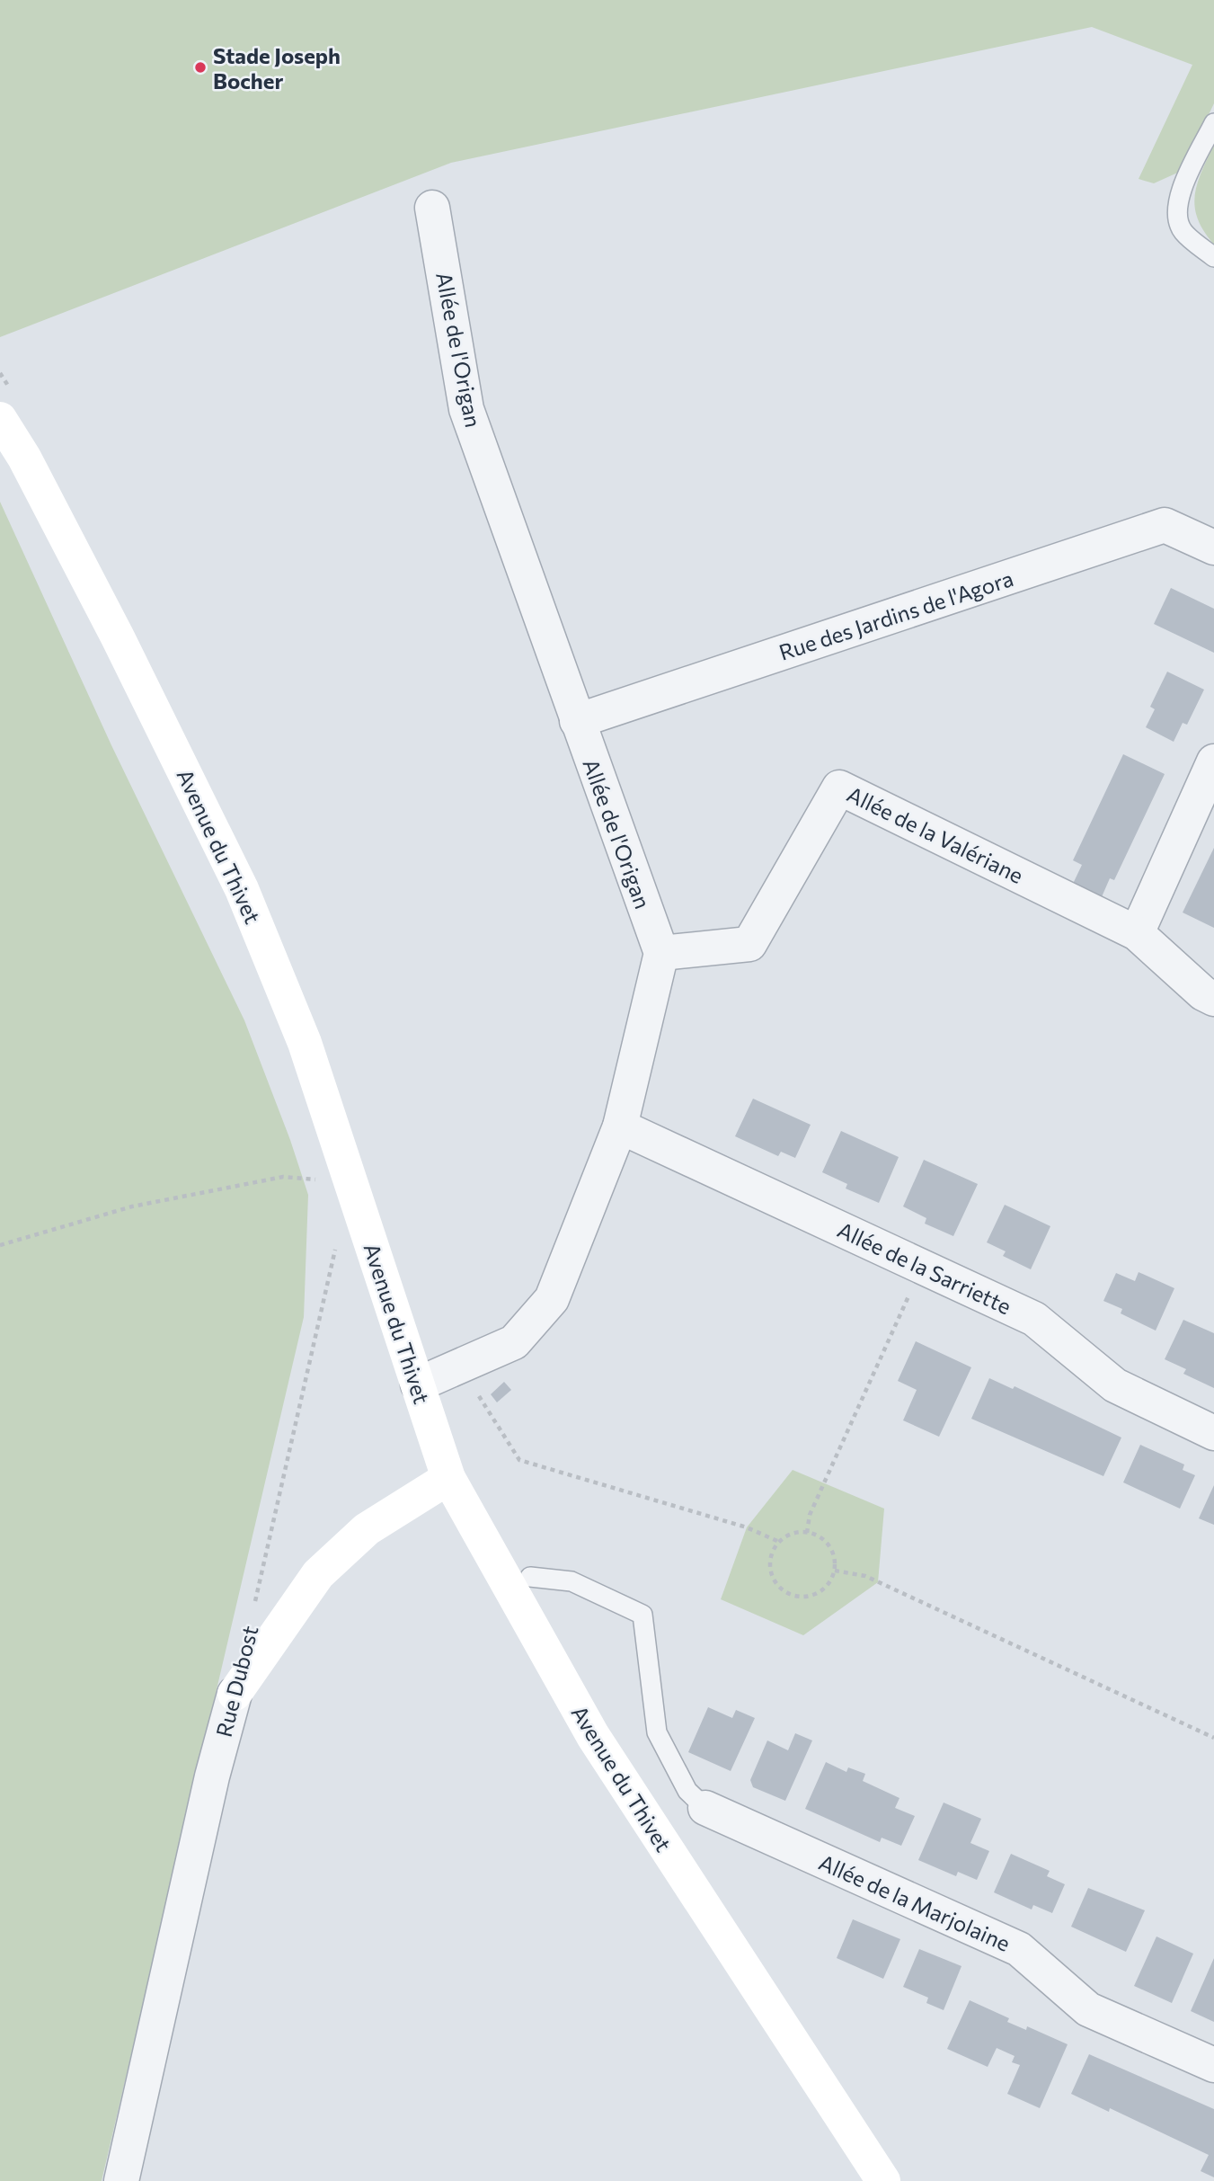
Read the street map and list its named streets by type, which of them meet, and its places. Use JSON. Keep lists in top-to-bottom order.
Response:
{
  "streets": {
    "main road": ["Avenue du Thivet"],
    "street": [
      "Allée de l'Origan",
      "Rue des Jardins de l'Agora",
      "Allée de la Valériane",
      "Allée de la Sarriette",
      "Rue Dubost",
      "Allée de la Marjolaine"
    ]
  },
  "crossings": [
    ["Allée de l'Origan", "Rue des Jardins de l'Agora"],
    ["Allée de l'Origan", "Allée de la Valériane"]
  ],
  "places": ["Stade Joseph Bocher"]
}
